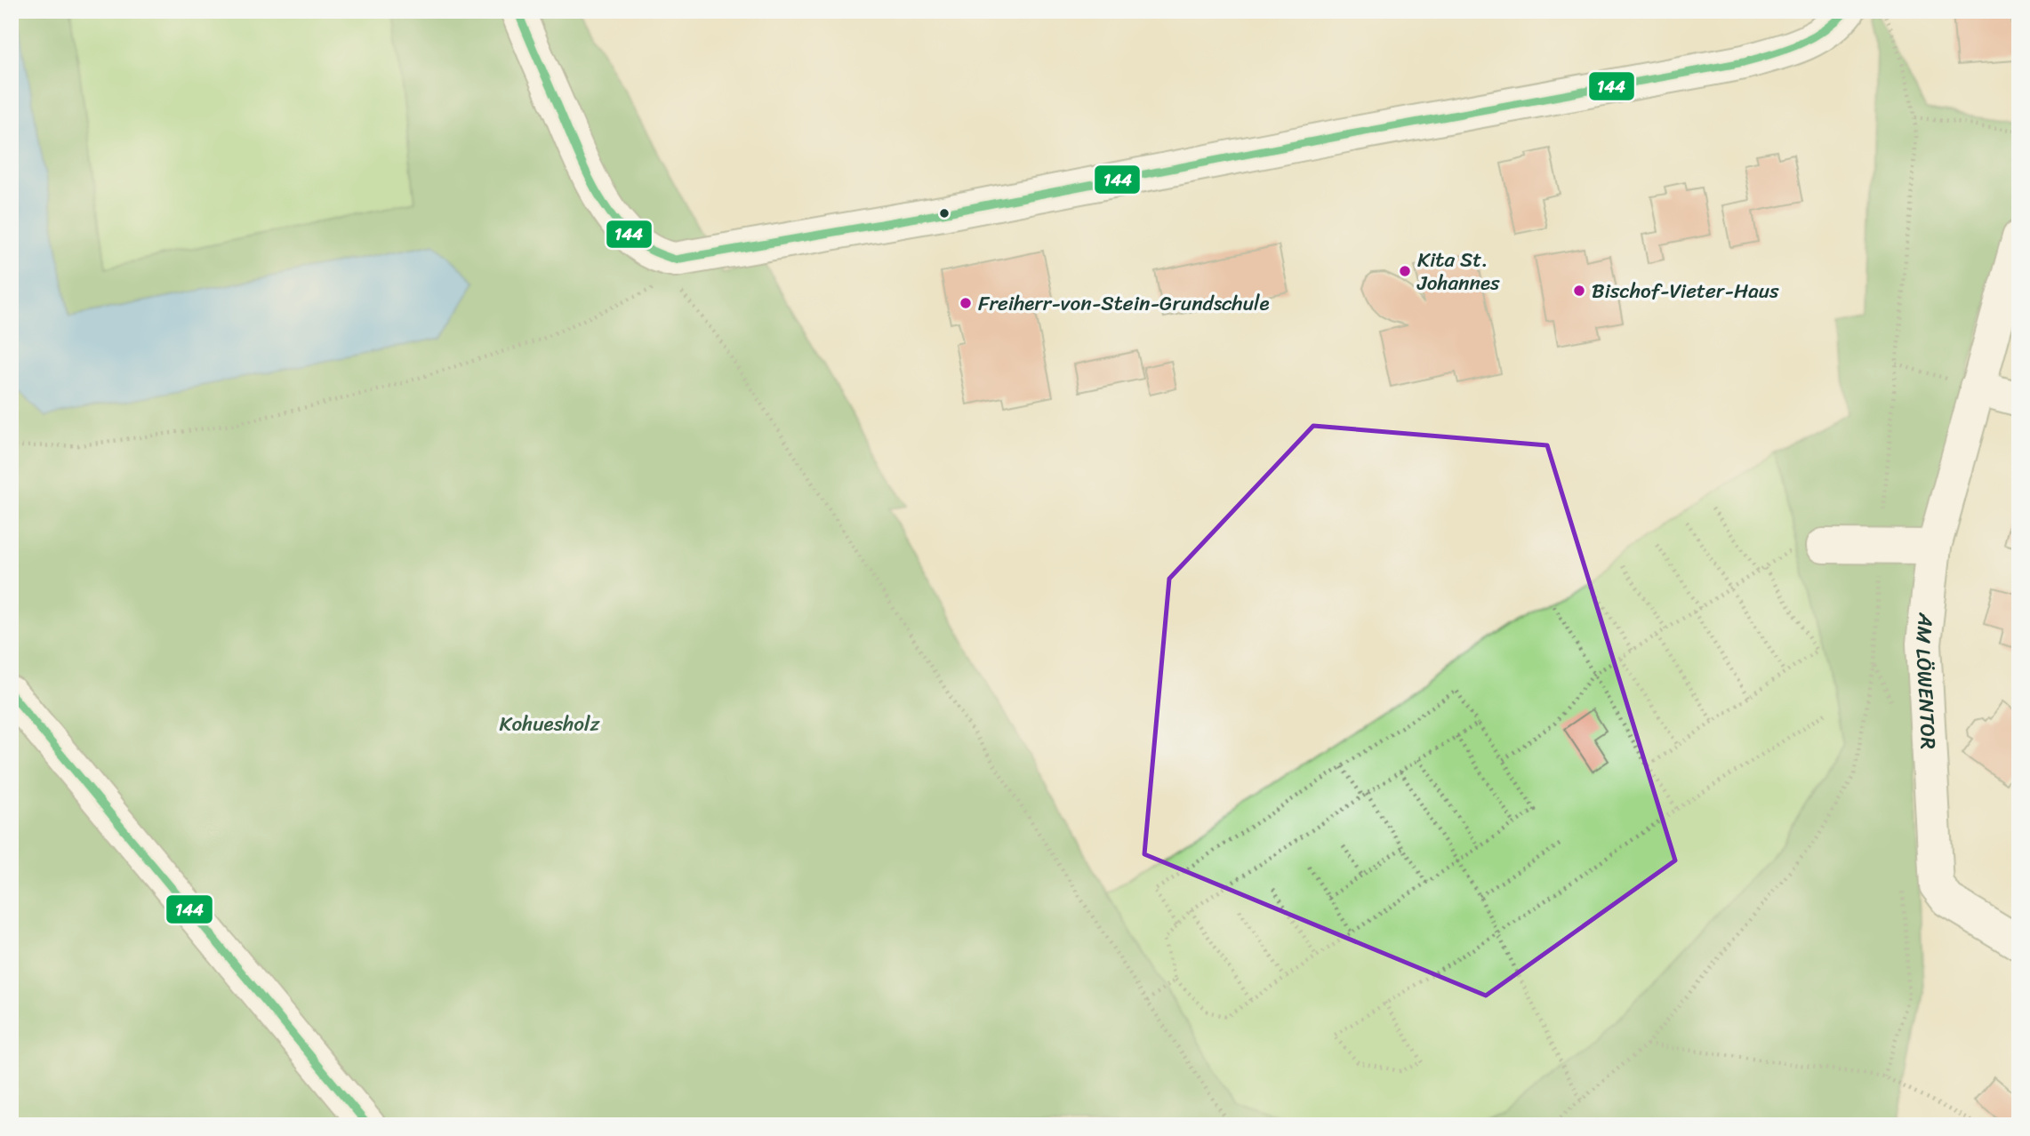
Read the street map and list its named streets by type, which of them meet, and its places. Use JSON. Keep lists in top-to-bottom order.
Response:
{
  "streets": {
    "street": ["AM LÖWENTOR"]
  },
  "parks": ["Kohuesholz"],
  "places": ["Kita St. Johannes", "Bischof-Vieter-Haus", "Freiherr-von-Stein-Grundschule"],
  "lines": ["transit line 144"]
}
